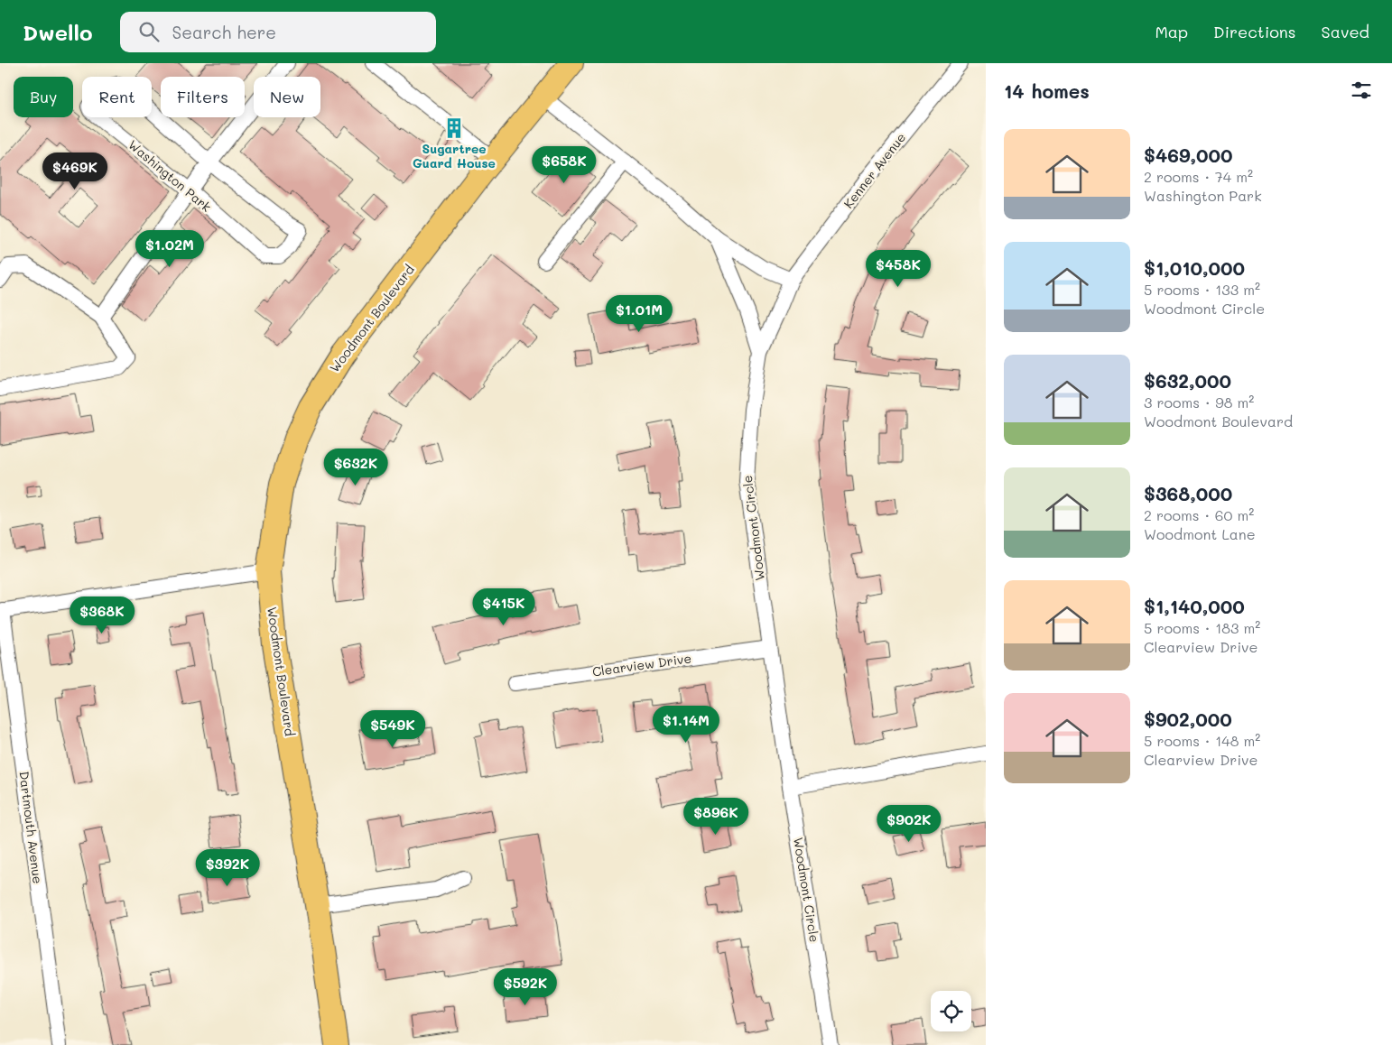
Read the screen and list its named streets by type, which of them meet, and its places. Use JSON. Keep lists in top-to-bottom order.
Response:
{
  "streets": {
    "main road": ["Woodmont Boulevard"],
    "street": [
      "Kenner Avenue",
      "Washington Park",
      "Woodmont Circle",
      "Clearview Drive",
      "Dartmouth Avenue"
    ]
  },
  "crossings": [
    ["Kenner Avenue", "Woodmont Circle"],
    ["Woodmont Boulevard", "Woodmont Circle"],
    ["Woodmont Circle", "Clearview Drive"]
  ],
  "places": {
    "building": ["Sugartree Guard House"]
  },
  "page": {
    "header": "Dwello",
    "search": "Search here",
    "nav": ["Map", "Directions", "Saved"],
    "heading": "14 homes",
    "chip": [
      "Buy",
      "Rent",
      "Filters",
      "New"
    ],
    "list": [
      {
        "name": "$469,000",
        "note": "2 rooms · 74 m² · Washington Park"
      },
      {
        "name": "$1,010,000",
        "note": "5 rooms · 133 m² · Woodmont Circle"
      },
      {
        "name": "$632,000",
        "note": "3 rooms · 98 m² · Woodmont Boulevard"
      },
      {
        "name": "$368,000",
        "note": "2 rooms · 60 m² · Woodmont Lane"
      },
      {
        "name": "$1,140,000",
        "note": "5 rooms · 183 m² · Clearview Drive"
      },
      {
        "name": "$902,000",
        "note": "5 rooms · 148 m² · Clearview Drive"
      }
    ],
    "price": [
      "$658K",
      "$469K",
      "$1.02M",
      "$458K",
      "$1.01M",
      "$632K",
      "$415K",
      "$368K",
      "$1.14M",
      "$549K",
      "$896K",
      "$902K",
      "$392K",
      "$592K"
    ]
  }
}
